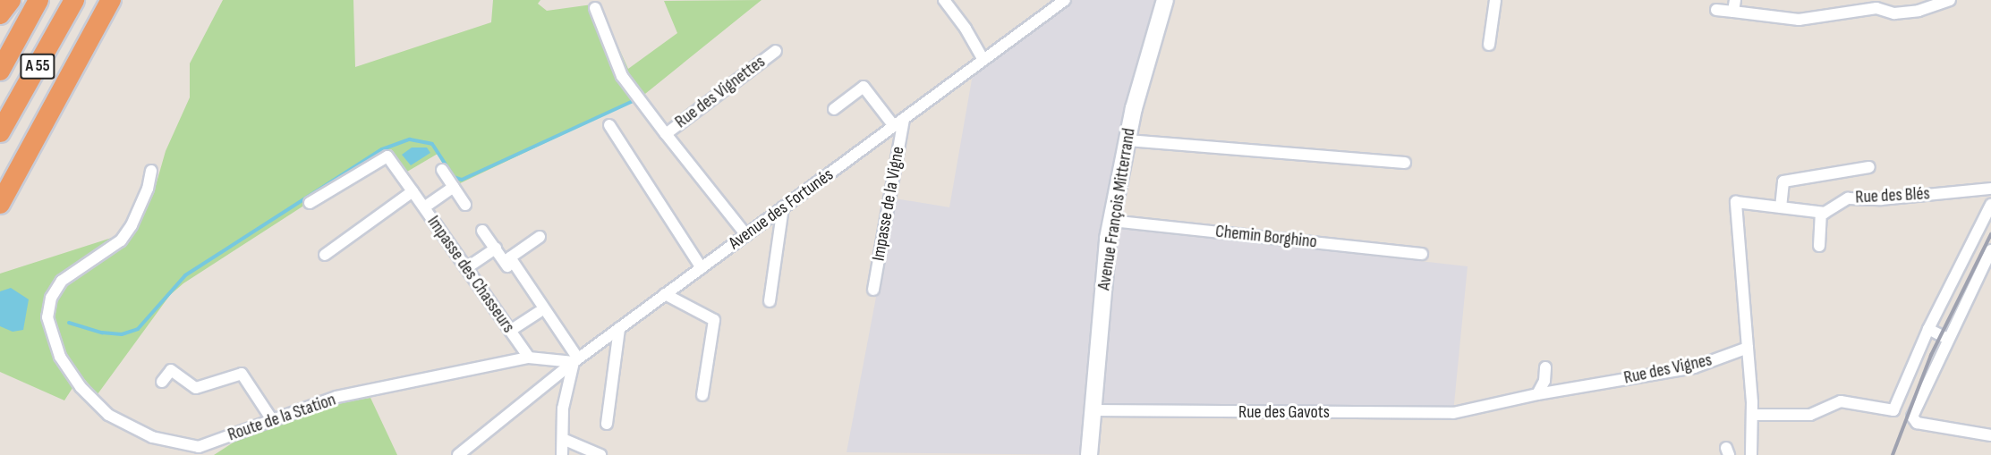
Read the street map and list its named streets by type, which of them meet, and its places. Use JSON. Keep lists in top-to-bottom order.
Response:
{
  "streets": {
    "highway": ["A 55"],
    "main road": ["Avenue François Mitterrand"],
    "street": [
      "Rue des Vignettes",
      "Rue des Blés",
      "Impasse de la Vigne",
      "Avenue des Fortunés",
      "Chemin Borghino",
      "Impasse des Chasseurs",
      "Rue des Vignes",
      "Rue des Gavots",
      "Route de la Station"
    ]
  },
  "crossings": [
    ["Rue des Vignettes", "Avenue des Fortunés"],
    ["Impasse de la Vigne", "Avenue des Fortunés"],
    ["Avenue des Fortunés", "Route de la Station"],
    ["Avenue François Mitterrand", "Chemin Borghino"],
    ["Avenue François Mitterrand", "Rue des Gavots"],
    ["Impasse des Chasseurs", "Route de la Station"],
    ["Rue des Vignes", "Rue des Gavots"]
  ]
}
